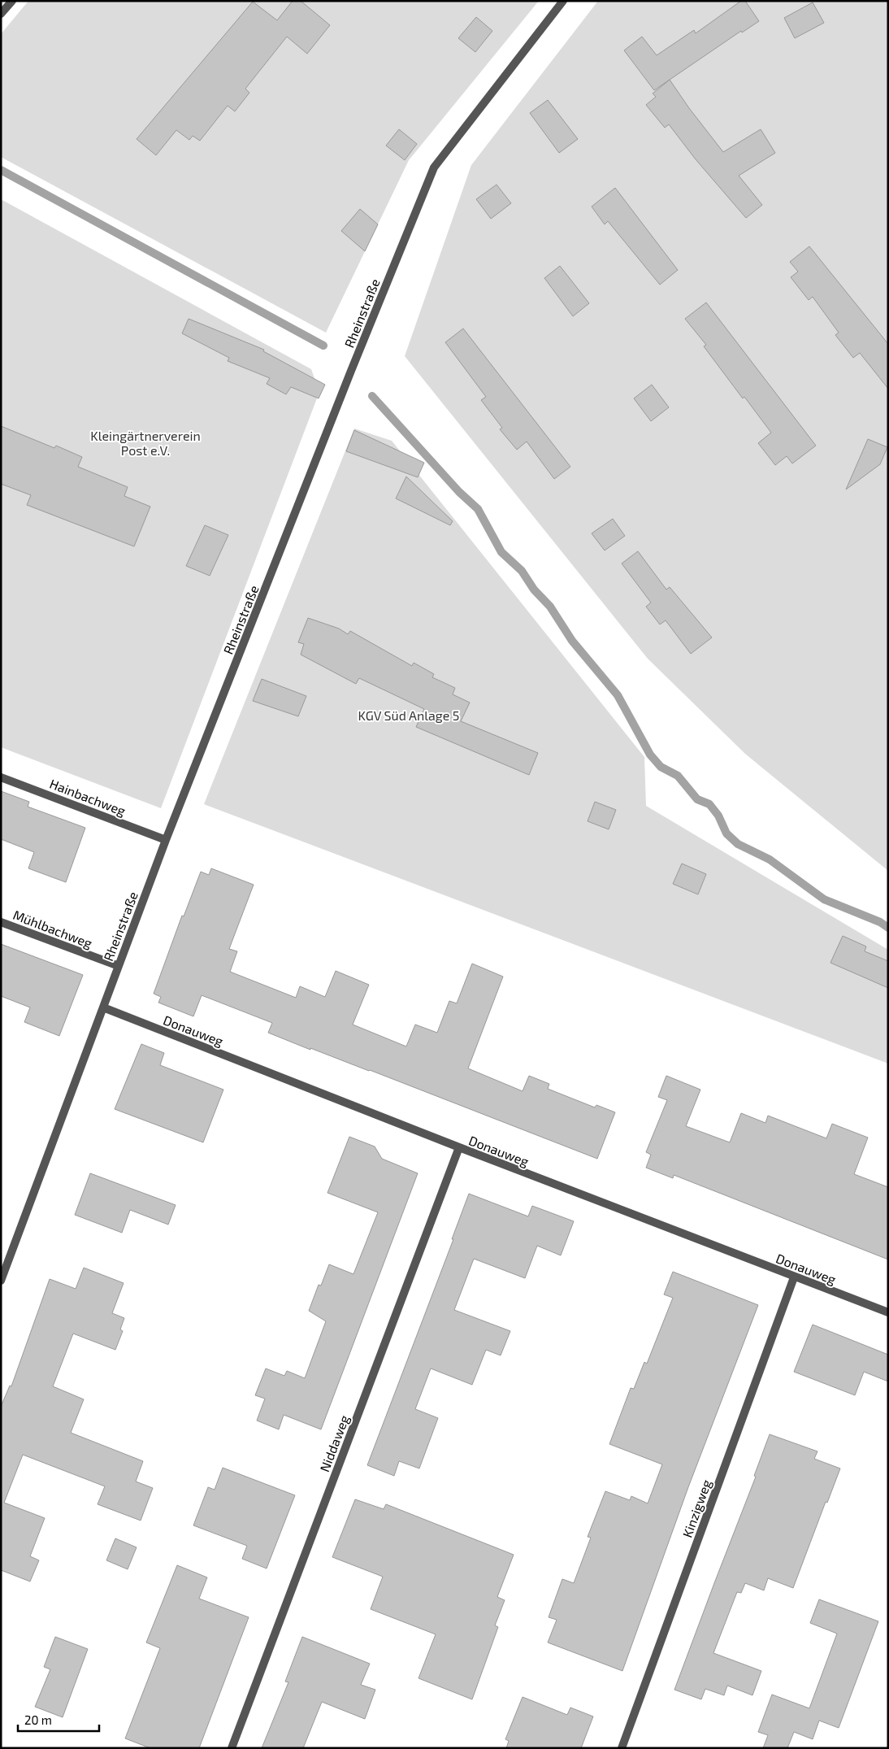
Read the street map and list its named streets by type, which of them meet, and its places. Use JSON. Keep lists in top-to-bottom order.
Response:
{
  "streets": {
    "street": [
      "Rheinstraße",
      "Hainbachweg",
      "Mühlbachweg",
      "Donauweg",
      "Niddaweg",
      "Kinzigweg"
    ]
  },
  "crossings": [
    ["Rheinstraße", "Hainbachweg"],
    ["Rheinstraße", "Mühlbachweg"],
    ["Rheinstraße", "Donauweg"],
    ["Donauweg", "Niddaweg"],
    ["Donauweg", "Kinzigweg"]
  ],
  "parks": ["Kleingärtnerverein Post e.V.", "KGV Süd Anlage 5"],
  "scale_bar": "20 m"
}
